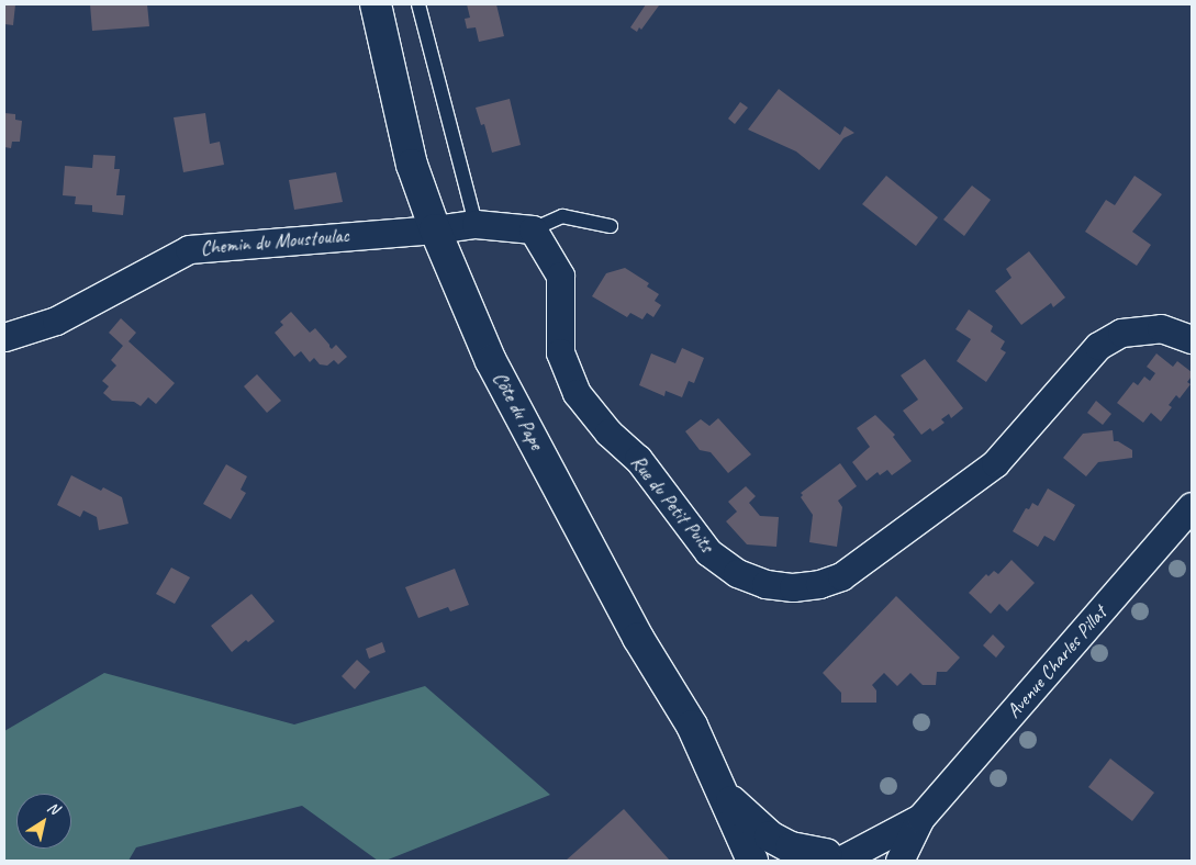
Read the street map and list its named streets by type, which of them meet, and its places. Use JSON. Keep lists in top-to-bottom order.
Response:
{
  "streets": {
    "main road": ["Côte du Pape"],
    "street": ["Chemin du Moustoulac", "Rue du Petit Puits", "Avenue Charles Pillat"]
  },
  "crossings": [
    ["Chemin du Moustoulac", "Côte du Pape"],
    ["Côte du Pape", "Avenue Charles Pillat"]
  ],
  "north": "top right"
}
